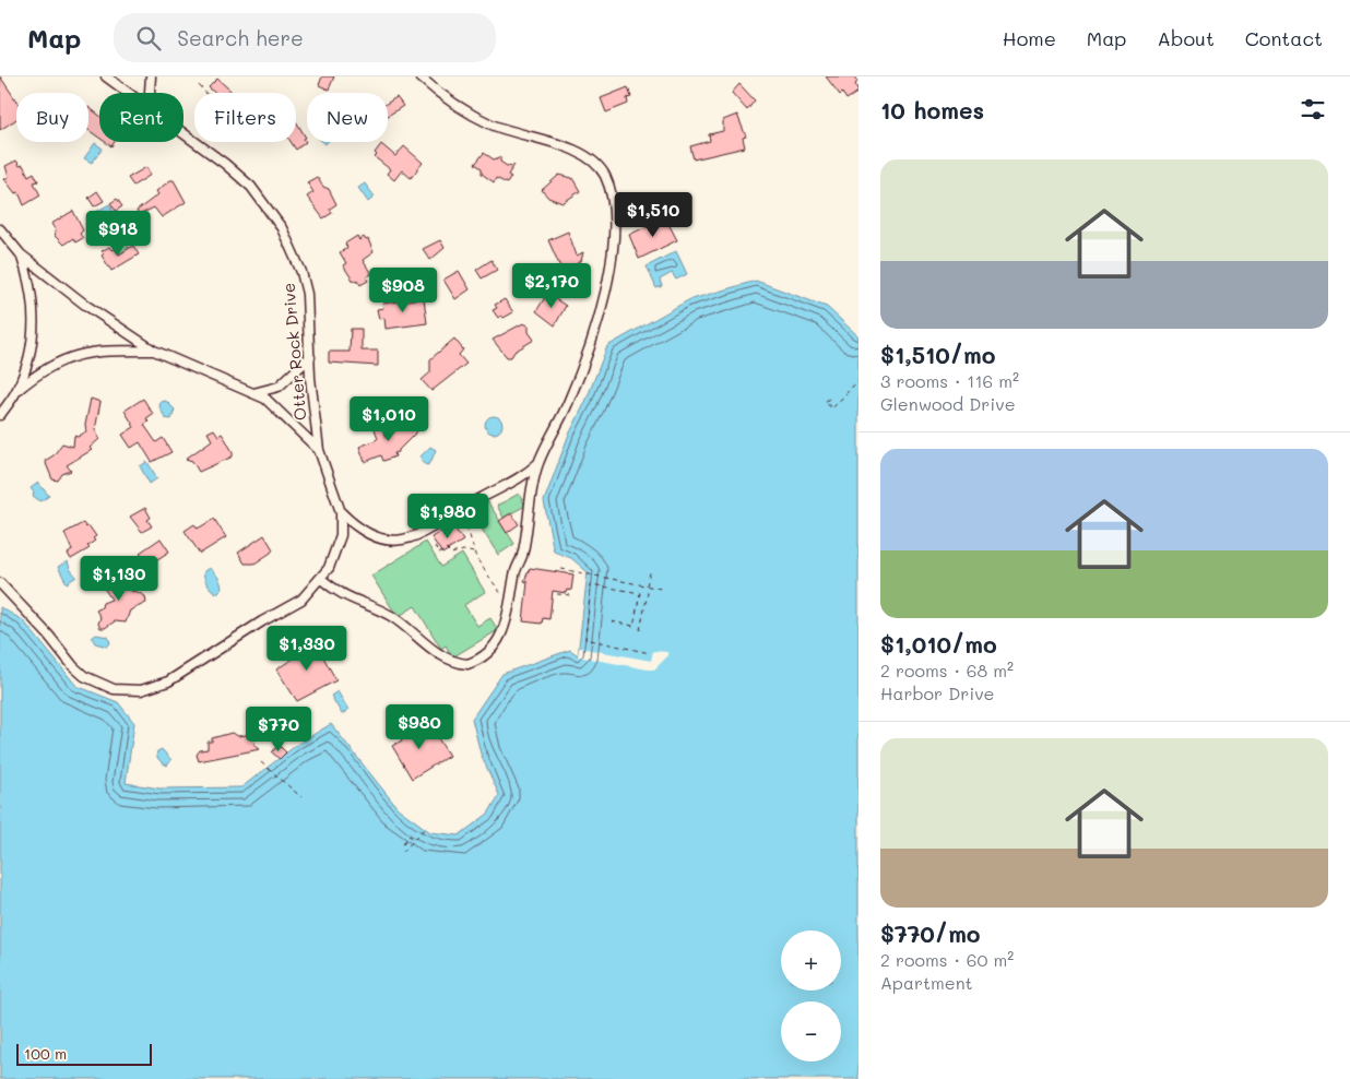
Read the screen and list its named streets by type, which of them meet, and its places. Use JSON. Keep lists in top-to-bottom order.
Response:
{
  "streets": {
    "street": ["Otter Rock Drive"]
  },
  "scale_bar": "100 m",
  "page": {
    "header": "Map",
    "search": "Search here",
    "nav": [
      "Home",
      "Map",
      "About",
      "Contact"
    ],
    "heading": "10 homes",
    "chip": [
      "Buy",
      "Rent",
      "Filters",
      "New"
    ],
    "list": [
      {
        "name": "$1,510/mo",
        "note": "3 rooms · 116 m² · Glenwood Drive"
      },
      {
        "name": "$1,010/mo",
        "note": "2 rooms · 68 m² · Harbor Drive"
      },
      {
        "name": "$770/mo",
        "note": "2 rooms · 60 m² · Apartment"
      }
    ],
    "price": [
      "$1,510",
      "$918",
      "$2,170",
      "$908",
      "$1,010",
      "$1,980",
      "$1,130",
      "$1,330",
      "$980",
      "$770"
    ],
    "map_buttons": ["+", "−"],
    "scale": "100 m"
  }
}
